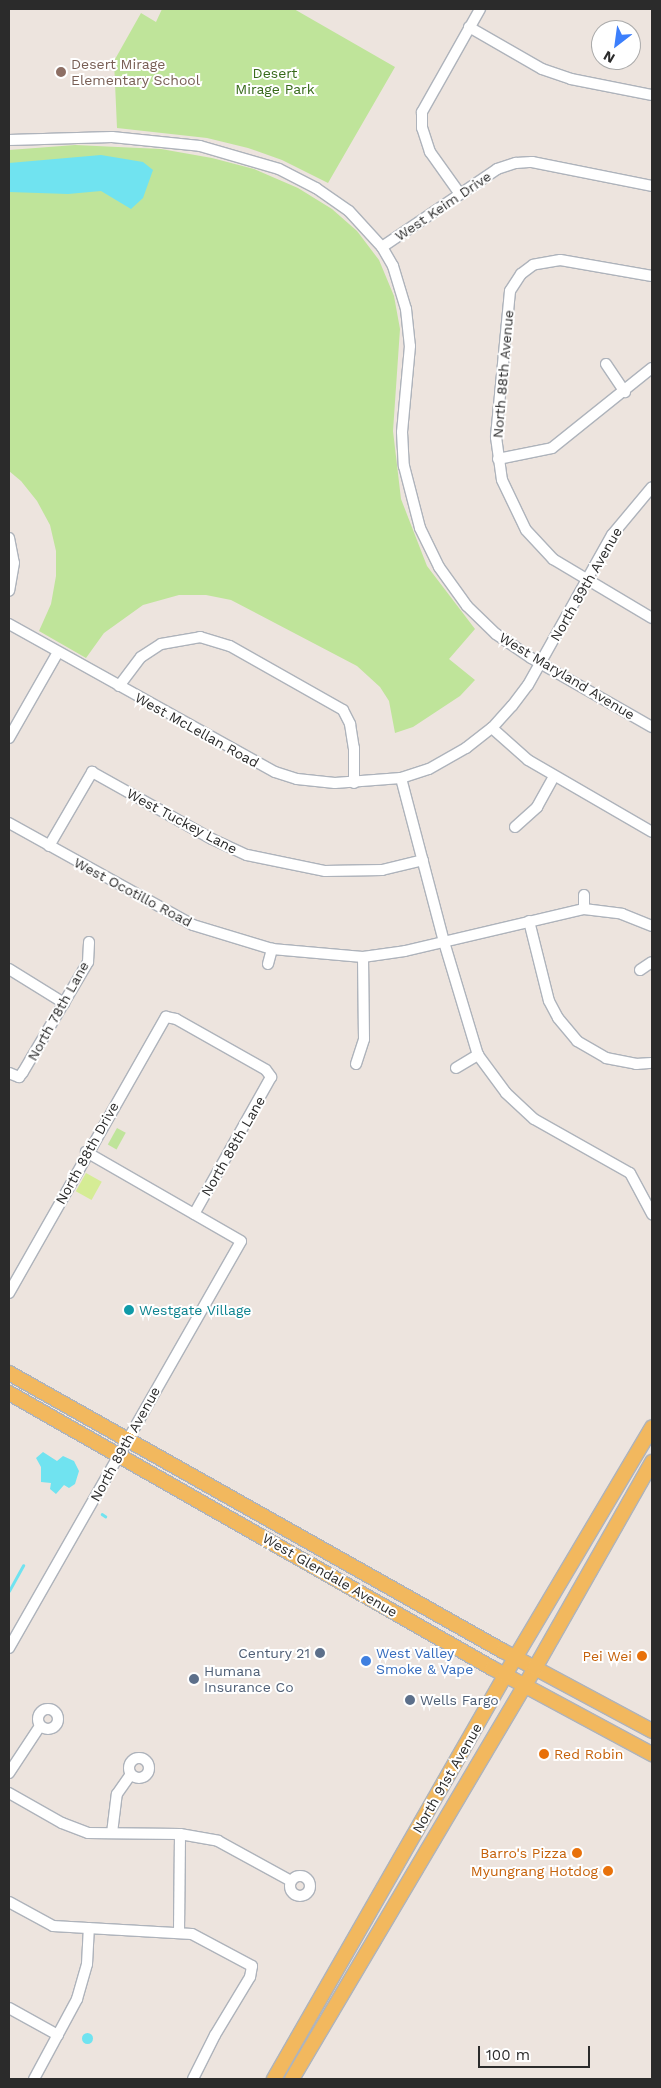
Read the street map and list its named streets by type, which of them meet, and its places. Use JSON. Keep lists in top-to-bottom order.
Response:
{
  "streets": {
    "main road": ["West Glendale Avenue", "North 91st Avenue"],
    "street": [
      "West Keim Drive",
      "North 88th Avenue",
      "North 89th Avenue",
      "West Maryland Avenue",
      "West McLellan Road",
      "West Tuckey Lane",
      "West Ocotillo Road",
      "North 78th Lane",
      "North 88th Lane",
      "North 88th Drive"
    ]
  },
  "crossings": [
    ["West Keim Drive", "West Maryland Avenue"],
    ["North 88th Avenue", "North 89th Avenue"],
    ["North 89th Avenue", "West Maryland Avenue"],
    ["North 89th Avenue", "West McLellan Road"],
    ["North 89th Avenue", "North 88th Lane"],
    ["North 89th Avenue", "West Glendale Avenue"],
    ["West Tuckey Lane", "West Ocotillo Road"],
    ["North 88th Lane", "North 88th Drive"],
    ["West Glendale Avenue", "North 91st Avenue"]
  ],
  "parks": ["Desert Mirage Park"],
  "places": [
    "Desert Mirage Elementary School",
    "Westgate Village",
    "Century 21",
    "Pei Wei",
    "West Valley Smoke & Vape",
    "Humana Insurance Co",
    "Wells Fargo",
    "Red Robin",
    "Barro's Pizza",
    "Myungrang Hotdog"
  ],
  "scale_bar": "100 m",
  "north": "bottom left"
}
